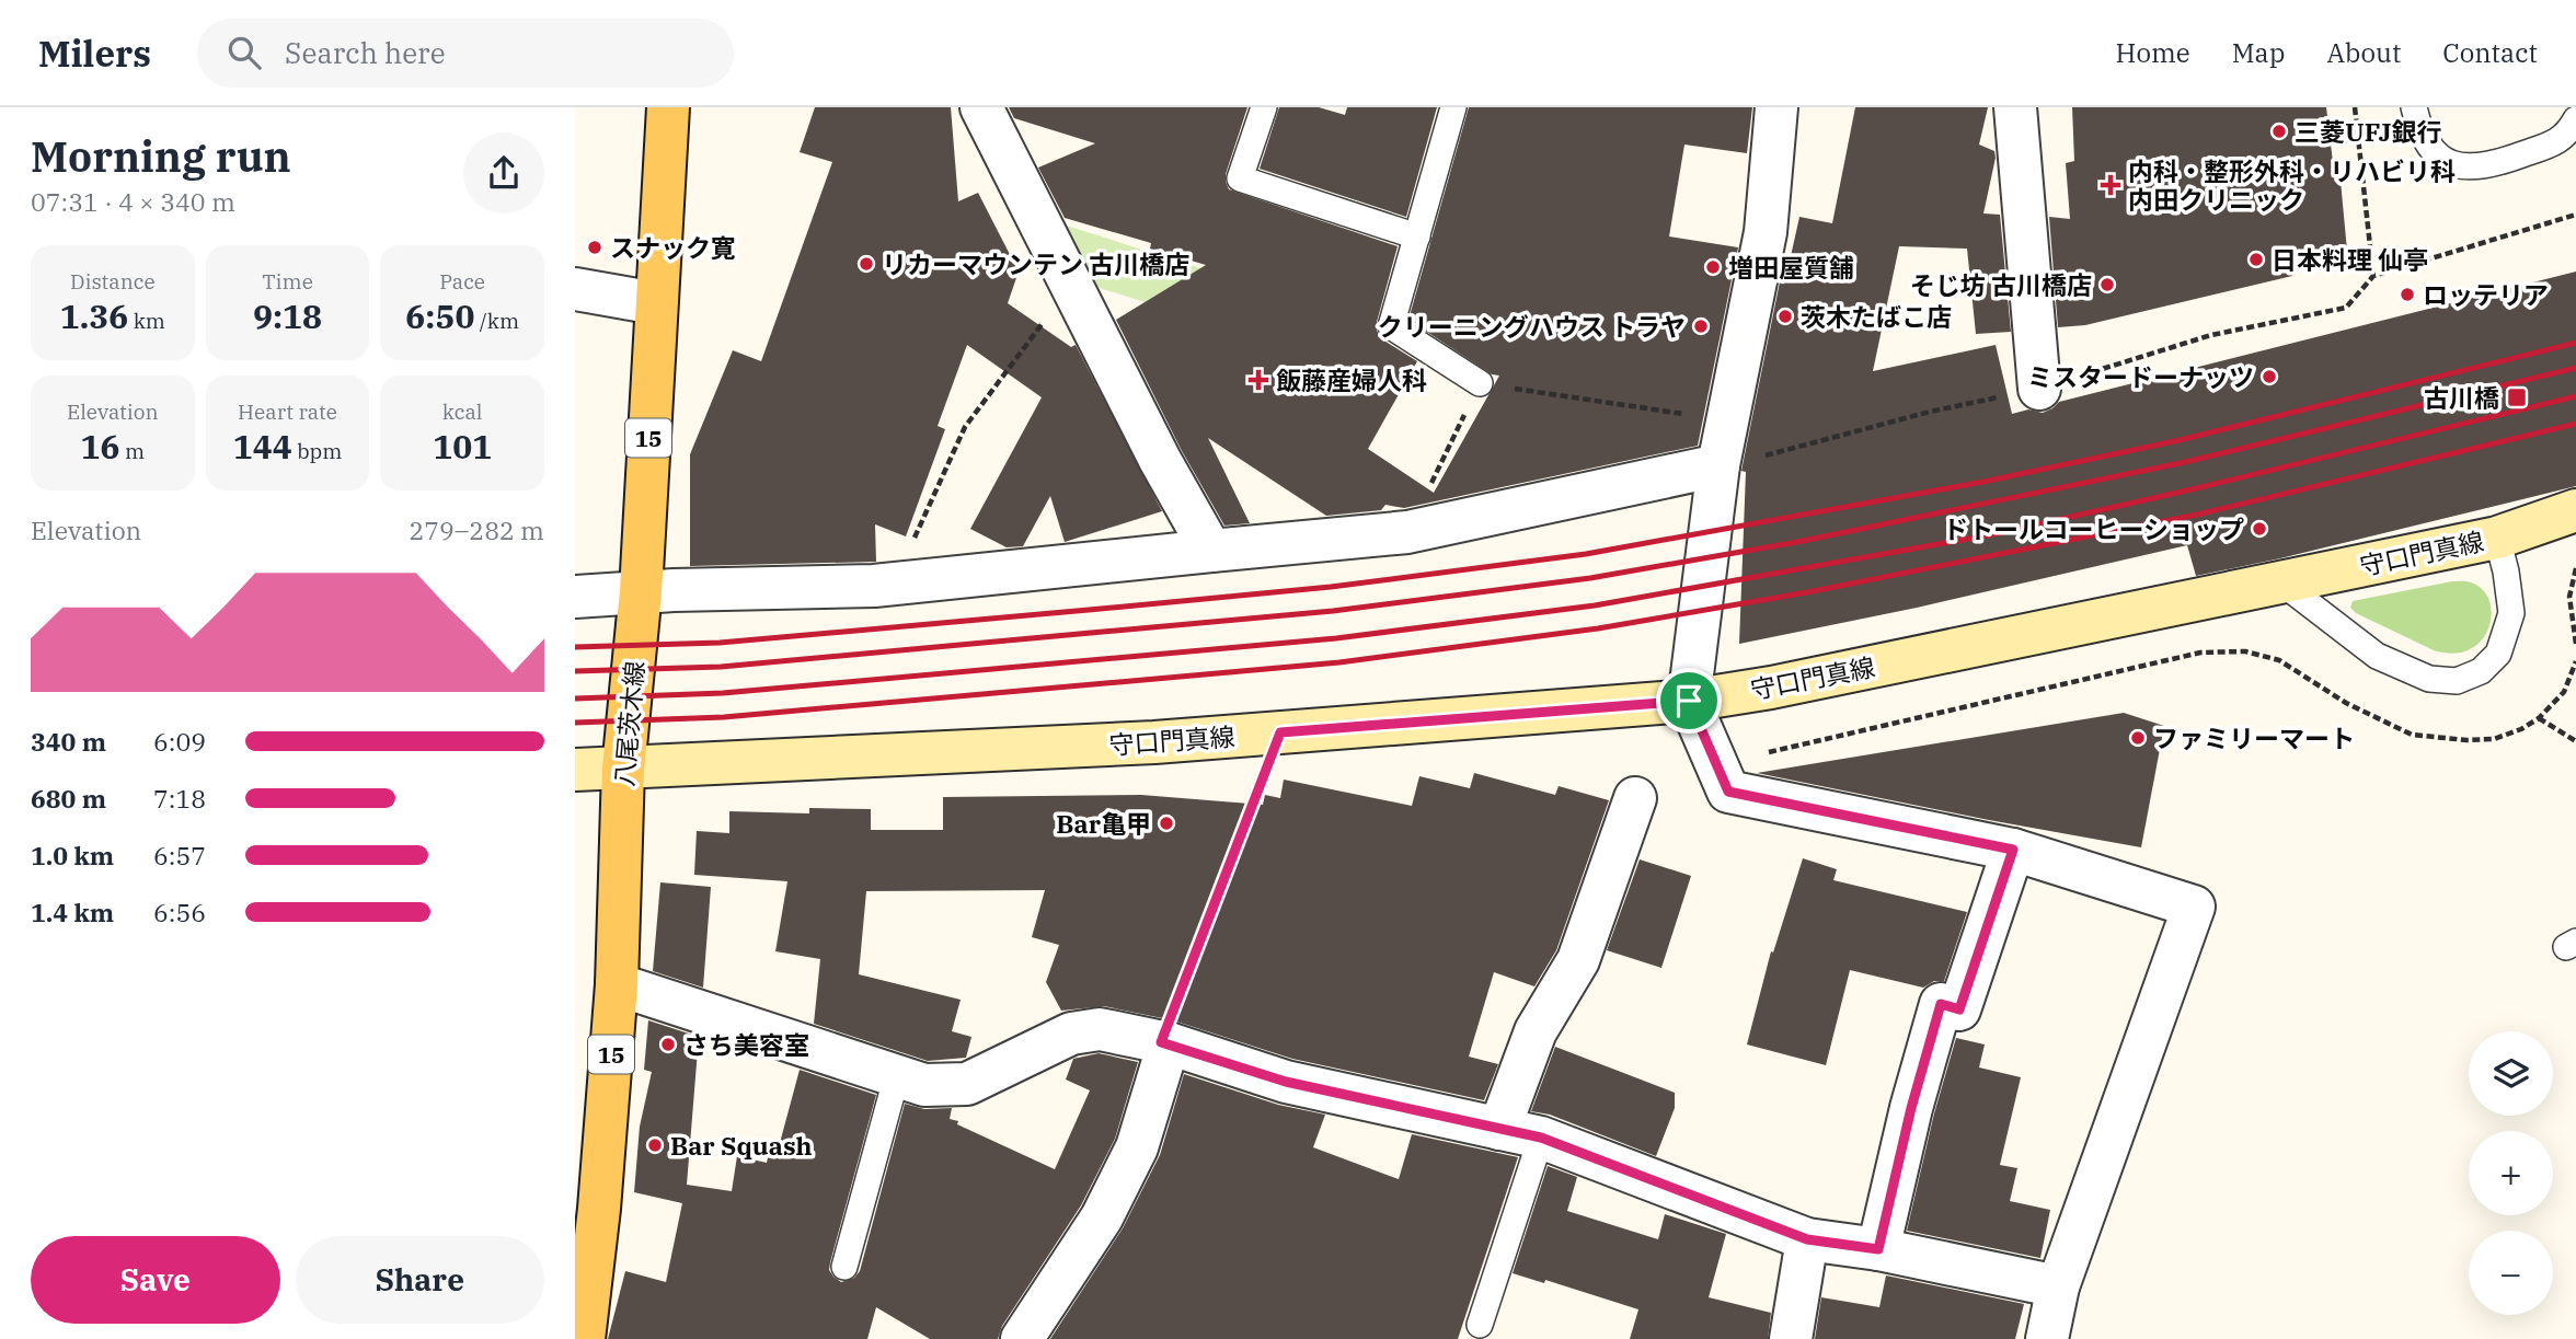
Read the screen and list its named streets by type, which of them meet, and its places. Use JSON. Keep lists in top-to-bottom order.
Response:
{
  "streets": {
    "main road": ["15", "守口門真線", "八尾茨木線"]
  },
  "crossings": [
    ["守口門真線", "八尾茨木線"]
  ],
  "places": {
    "other": [
      "三菱UFJ銀行",
      "スナック寛",
      "日本料理 仙亭",
      "リカーマウンテン 古川橋店",
      "増田屋質舗",
      "そじ坊 古川橋店",
      "ロッテリア",
      "茨木たばこ店",
      "クリーニングハウス トラヤ",
      "ミスタードーナッツ",
      "ドトールコーヒーショップ",
      "ファミリーマート",
      "Bar亀甲",
      "さち美容室",
      "Bar Squash"
    ],
    "health": ["内科・整形外科・リハビリ科 内田クリニック", "飯藤産婦人科"],
    "transit": ["古川橋"]
  },
  "page": {
    "header": "Milers",
    "search": "Search here",
    "nav": [
      "Home",
      "Map",
      "About",
      "Contact"
    ],
    "heading": ["Morning run", "07:31 · 4 × 340 m"],
    "stats": [
      ["Distance", "1.36 km"],
      ["Time", "9:18"],
      ["Pace", "6:50 /km"],
      ["Elevation", "16 m"],
      ["Heart rate", "144 bpm"],
      ["kcal", "101"]
    ],
    "chart": ["Elevation", "279–282 m"],
    "list": [
      {
        "name": "340 m",
        "note": "6:09"
      },
      {
        "name": "680 m",
        "note": "7:18"
      },
      {
        "name": "1.0 km",
        "note": "6:57"
      },
      {
        "name": "1.4 km",
        "note": "6:56"
      }
    ],
    "map_buttons": ["+", "−"],
    "buttons": ["Save", "Share"]
  }
}
